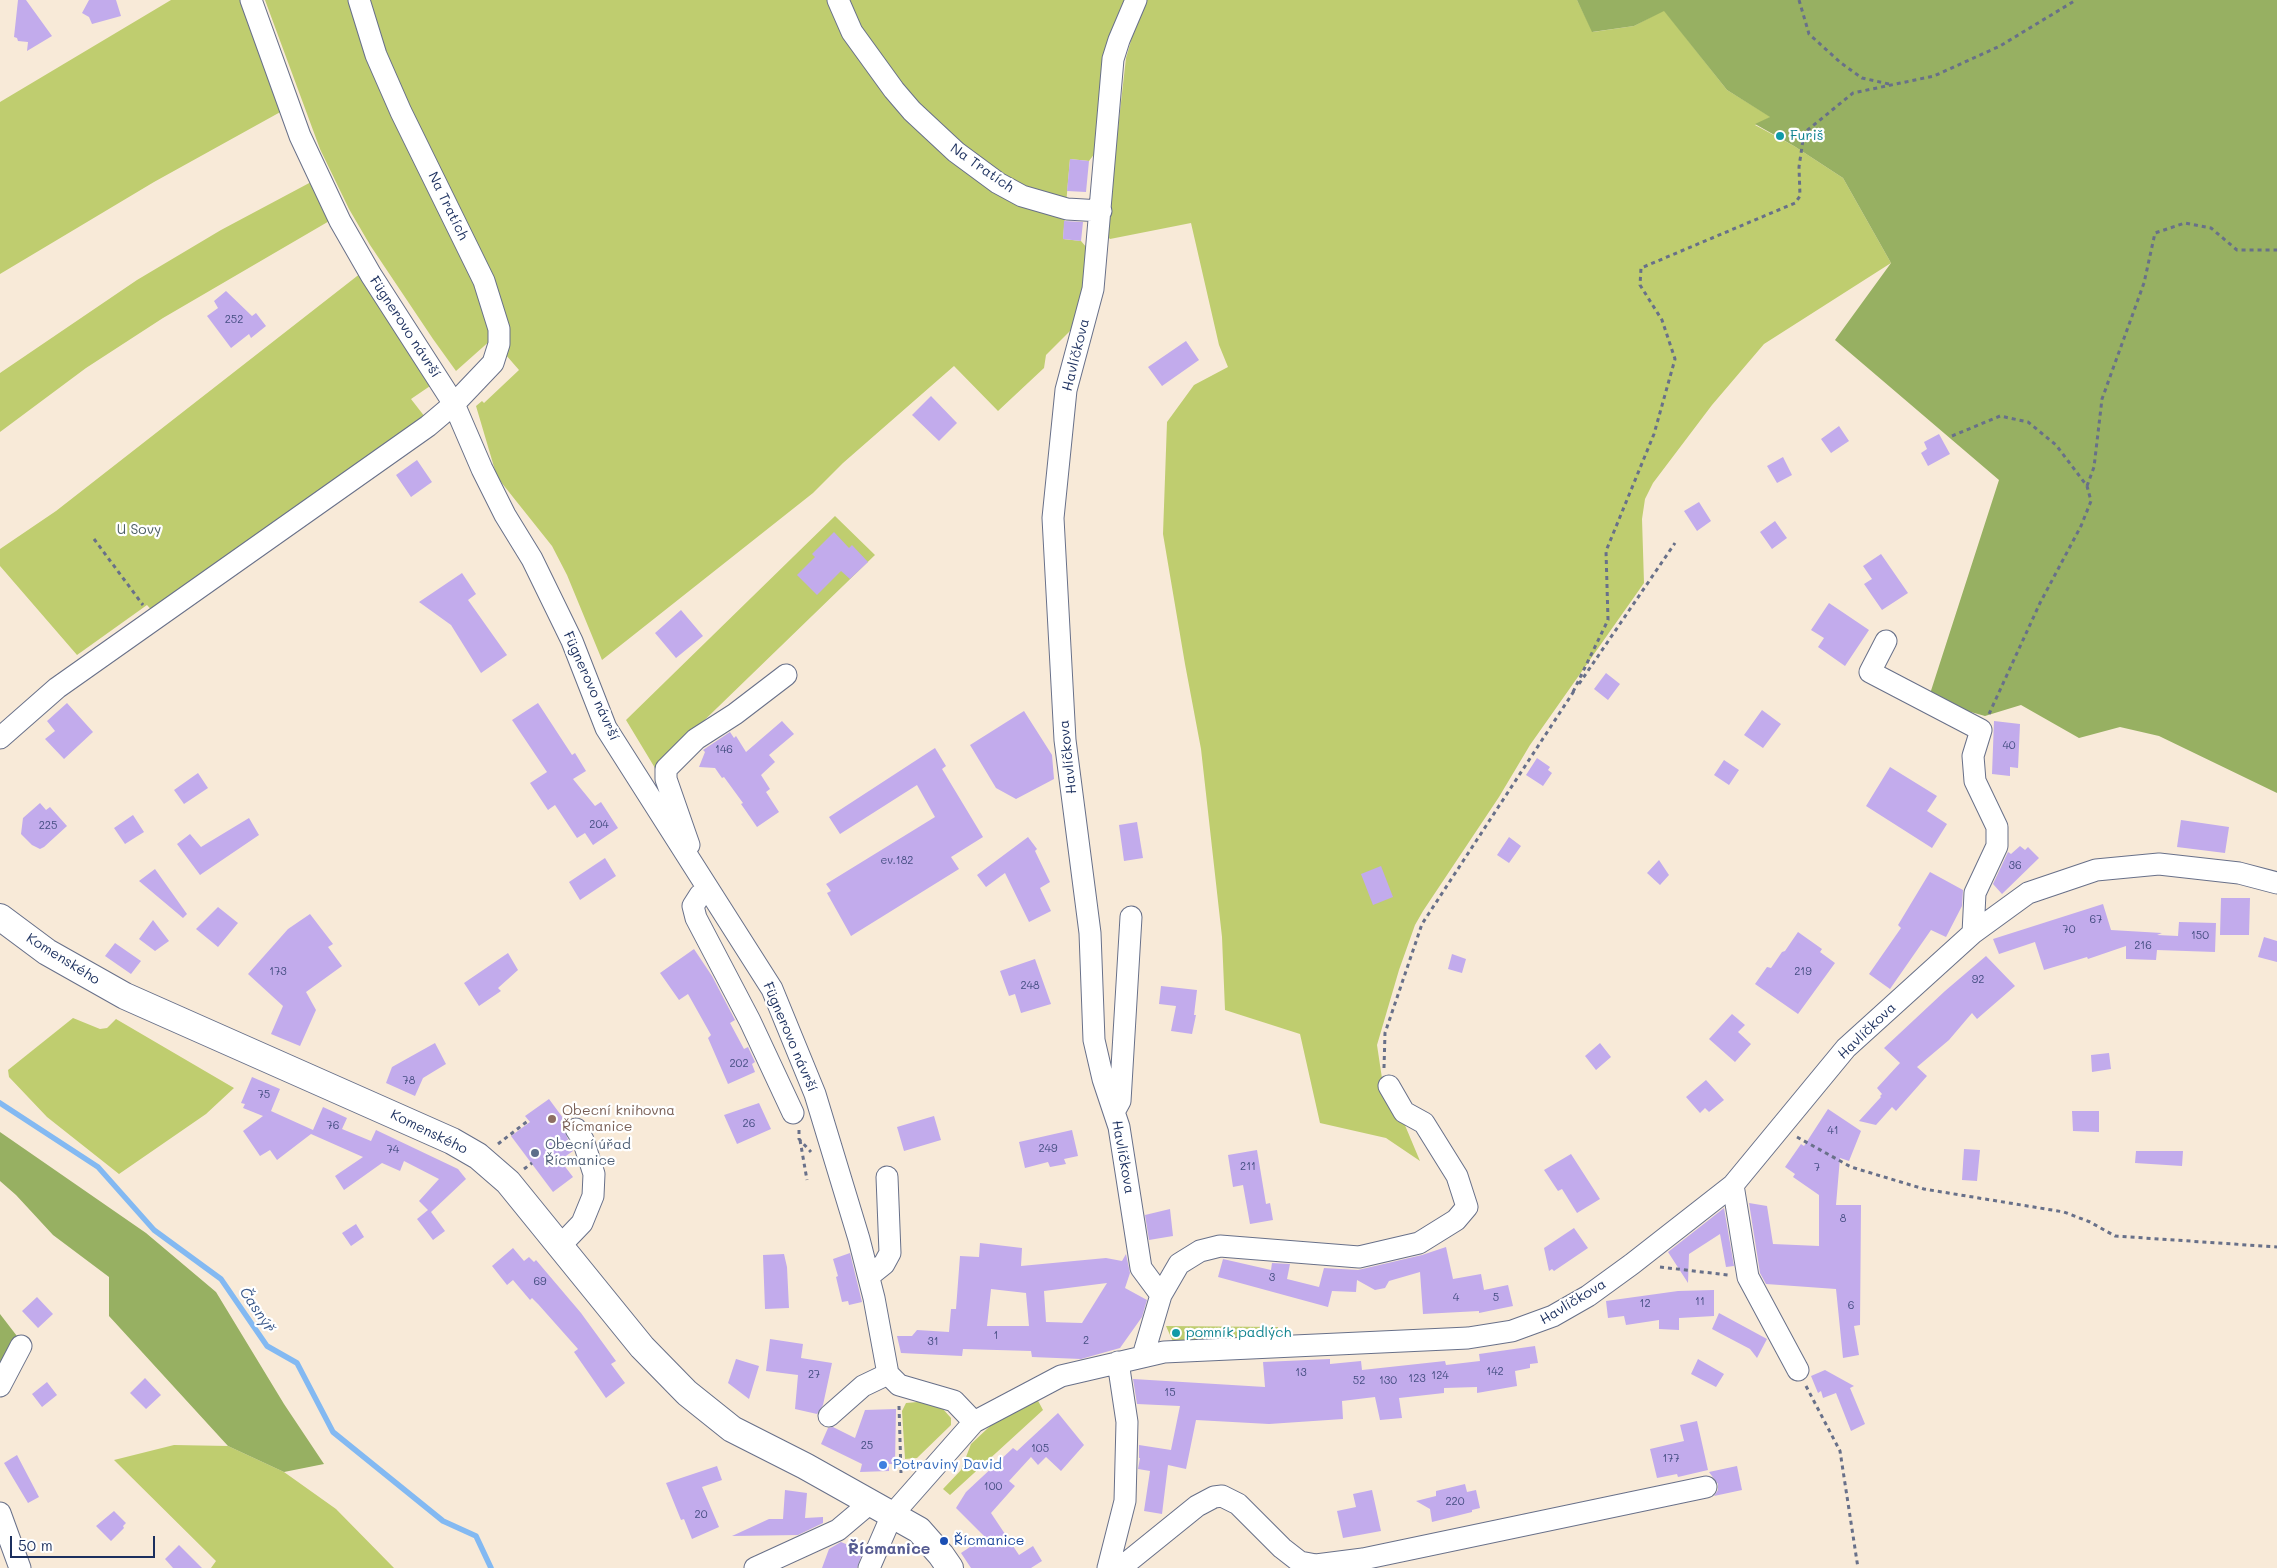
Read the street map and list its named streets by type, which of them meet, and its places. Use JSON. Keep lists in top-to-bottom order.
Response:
{
  "streets": {
    "main road": ["Komenského"],
    "street": ["Na Tratích", "Fügnerovo návrší", "Havlíčkova"]
  },
  "crossings": [
    ["Na Tratích", "Fügnerovo návrší"],
    ["Na Tratích", "Havlíčkova"]
  ],
  "districts": ["Řícmanice"],
  "water": ["Časnýř"],
  "parks": ["U Sovy"],
  "places": [
    "Furiš",
    "Obecní knihovna Řícmanice",
    "Obecní úřad Řícmanice",
    "pomník padlých",
    "Potraviny David",
    "Řícmanice"
  ],
  "house_numbers": [
    "252",
    "40",
    "146",
    "204",
    "225",
    "ev.182",
    "36",
    "67",
    "70",
    "150",
    "216",
    "173",
    "219",
    "92",
    "248",
    "202",
    "78",
    "75",
    "26",
    "76",
    "41",
    "249",
    "74",
    "211",
    "7",
    "8",
    "3",
    "69",
    "4",
    "5",
    "11",
    "12",
    "6",
    "1",
    "2",
    "31",
    "142",
    "13",
    "27",
    "124",
    "123",
    "52",
    "130",
    "15",
    "25",
    "105",
    "177",
    "100",
    "220",
    "20"
  ],
  "scale_bar": "50 m"
}
